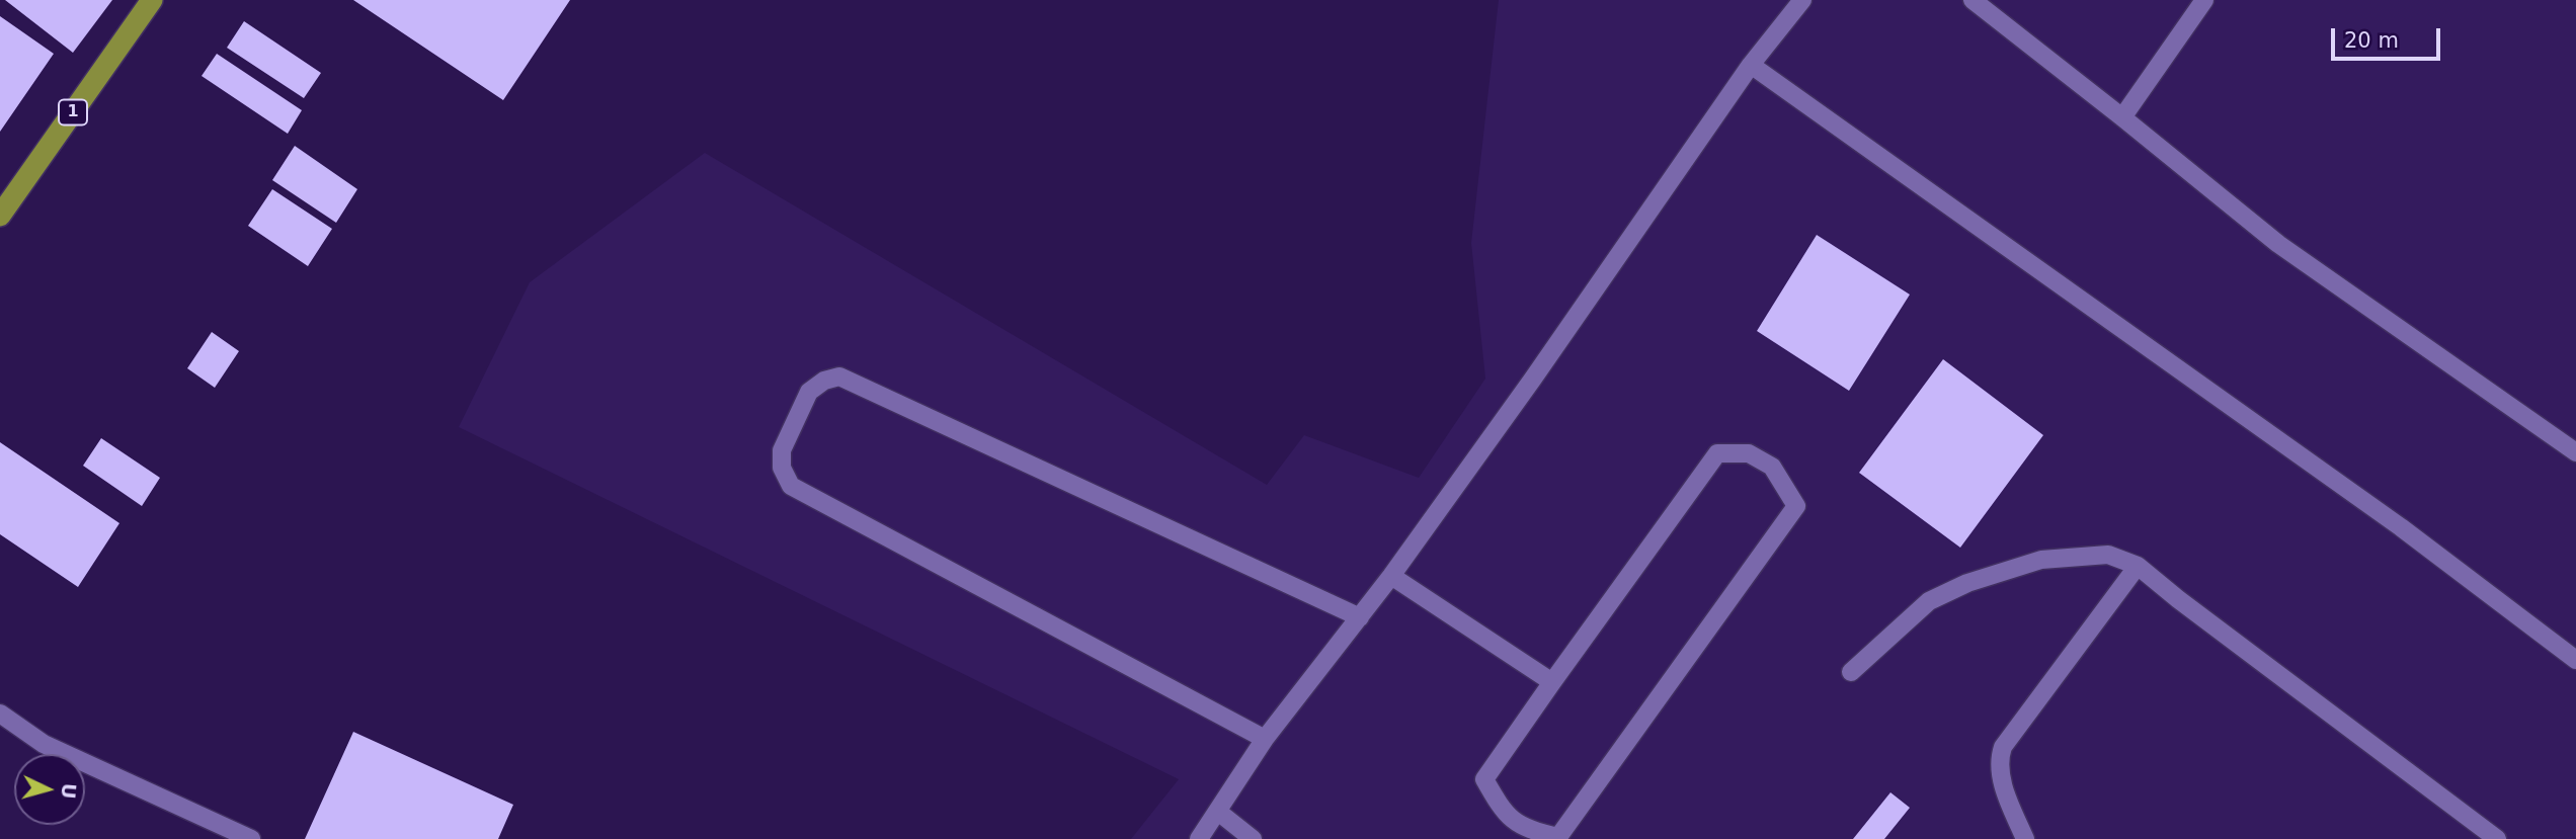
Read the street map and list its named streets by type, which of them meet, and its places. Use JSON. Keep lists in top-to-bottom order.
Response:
{
  "streets": {
    "highway": ["1"]
  },
  "scale_bar": "20 m",
  "north": "right"
}
